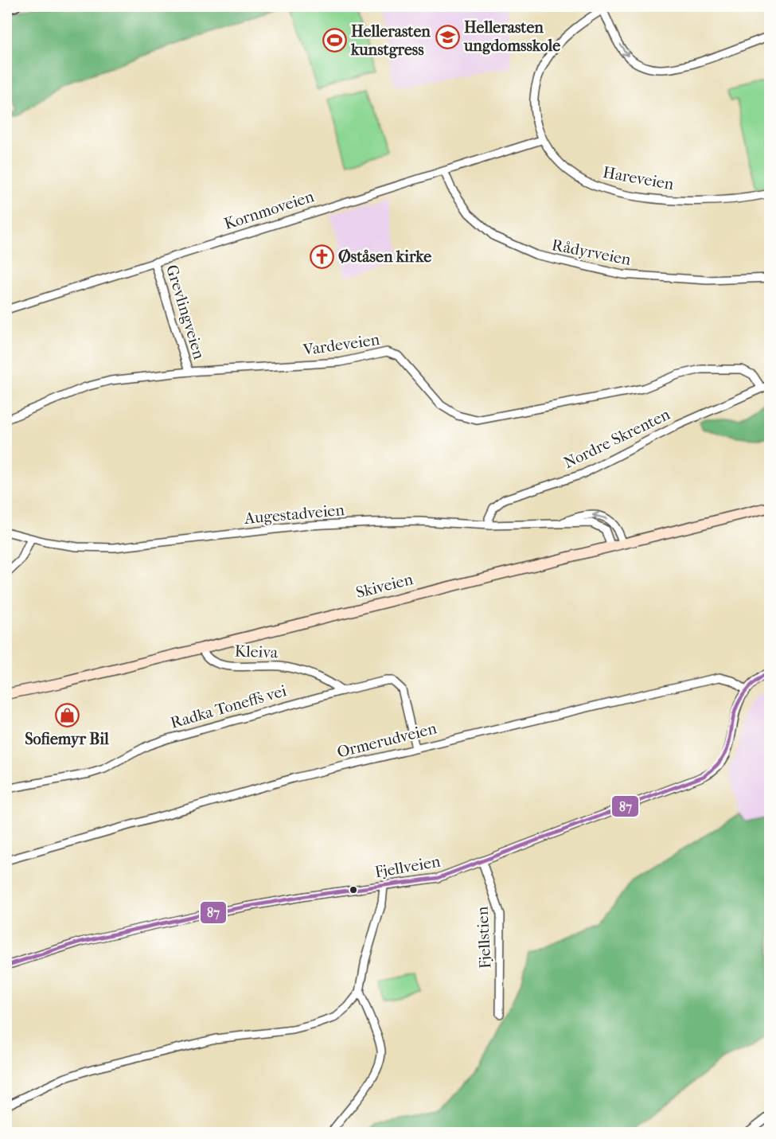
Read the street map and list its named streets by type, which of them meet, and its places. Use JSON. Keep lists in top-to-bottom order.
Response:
{
  "streets": {
    "main road": ["Skiveien"],
    "street": [
      "Hareveien",
      "Kornmoveien",
      "Rådyrveien",
      "Grevlingveien",
      "Vardeveien",
      "Nordre Skrenten",
      "Augestadveien",
      "Kleiva",
      "Radka Toneffs vei",
      "Ormerudveien",
      "Fjellveien",
      "Fjellstien"
    ]
  },
  "crossings": [
    ["Hareveien", "Kornmoveien"],
    ["Kornmoveien", "Rådyrveien"],
    ["Kornmoveien", "Grevlingveien"],
    ["Grevlingveien", "Vardeveien"],
    ["Vardeveien", "Nordre Skrenten"],
    ["Nordre Skrenten", "Augestadveien"],
    ["Augestadveien", "Skiveien"],
    ["Skiveien", "Kleiva"],
    ["Kleiva", "Radka Toneffs vei"],
    ["Radka Toneffs vei", "Ormerudveien"],
    ["Ormerudveien", "Fjellveien"],
    ["Fjellveien", "Fjellstien"]
  ],
  "places": {
    "school or university": ["Hellerasten ungdomsskole"],
    "sports": ["Hellerasten kunstgress"],
    "church": ["Øståsen kirke"],
    "shop": ["Sofiemyr Bil"]
  },
  "lines": ["transit line 87"]
}
